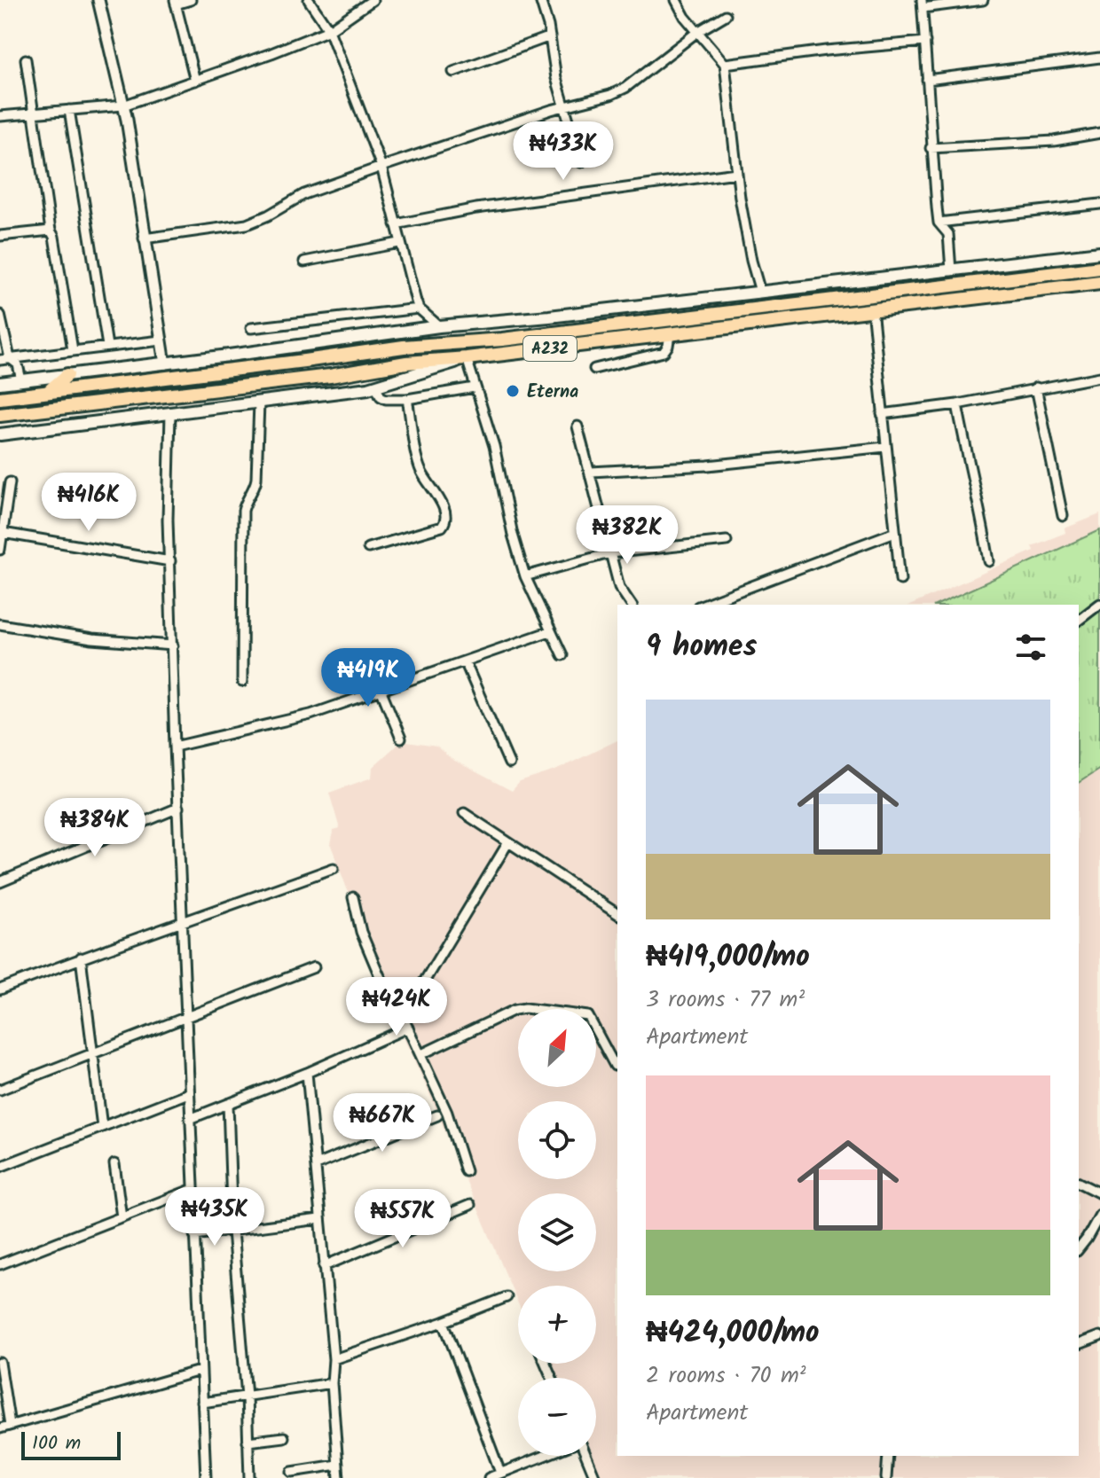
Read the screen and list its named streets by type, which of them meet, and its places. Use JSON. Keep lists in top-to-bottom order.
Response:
{
  "streets": {
    "highway": ["A232"]
  },
  "places": ["Eterna"],
  "scale_bar": "100 m",
  "north": "top right",
  "page": {
    "price": [
      "₦433K",
      "₦416K",
      "₦382K",
      "₦419K",
      "₦384K",
      "₦424K",
      "₦667K",
      "₦435K",
      "₦557K"
    ],
    "heading": "9 homes",
    "list": [
      {
        "name": "₦419,000/mo",
        "note": "3 rooms · 77 m² · Apartment"
      },
      {
        "name": "₦424,000/mo",
        "note": "2 rooms · 70 m² · Apartment"
      }
    ],
    "map_buttons": ["+", "−"],
    "scale": "100 m"
  }
}
